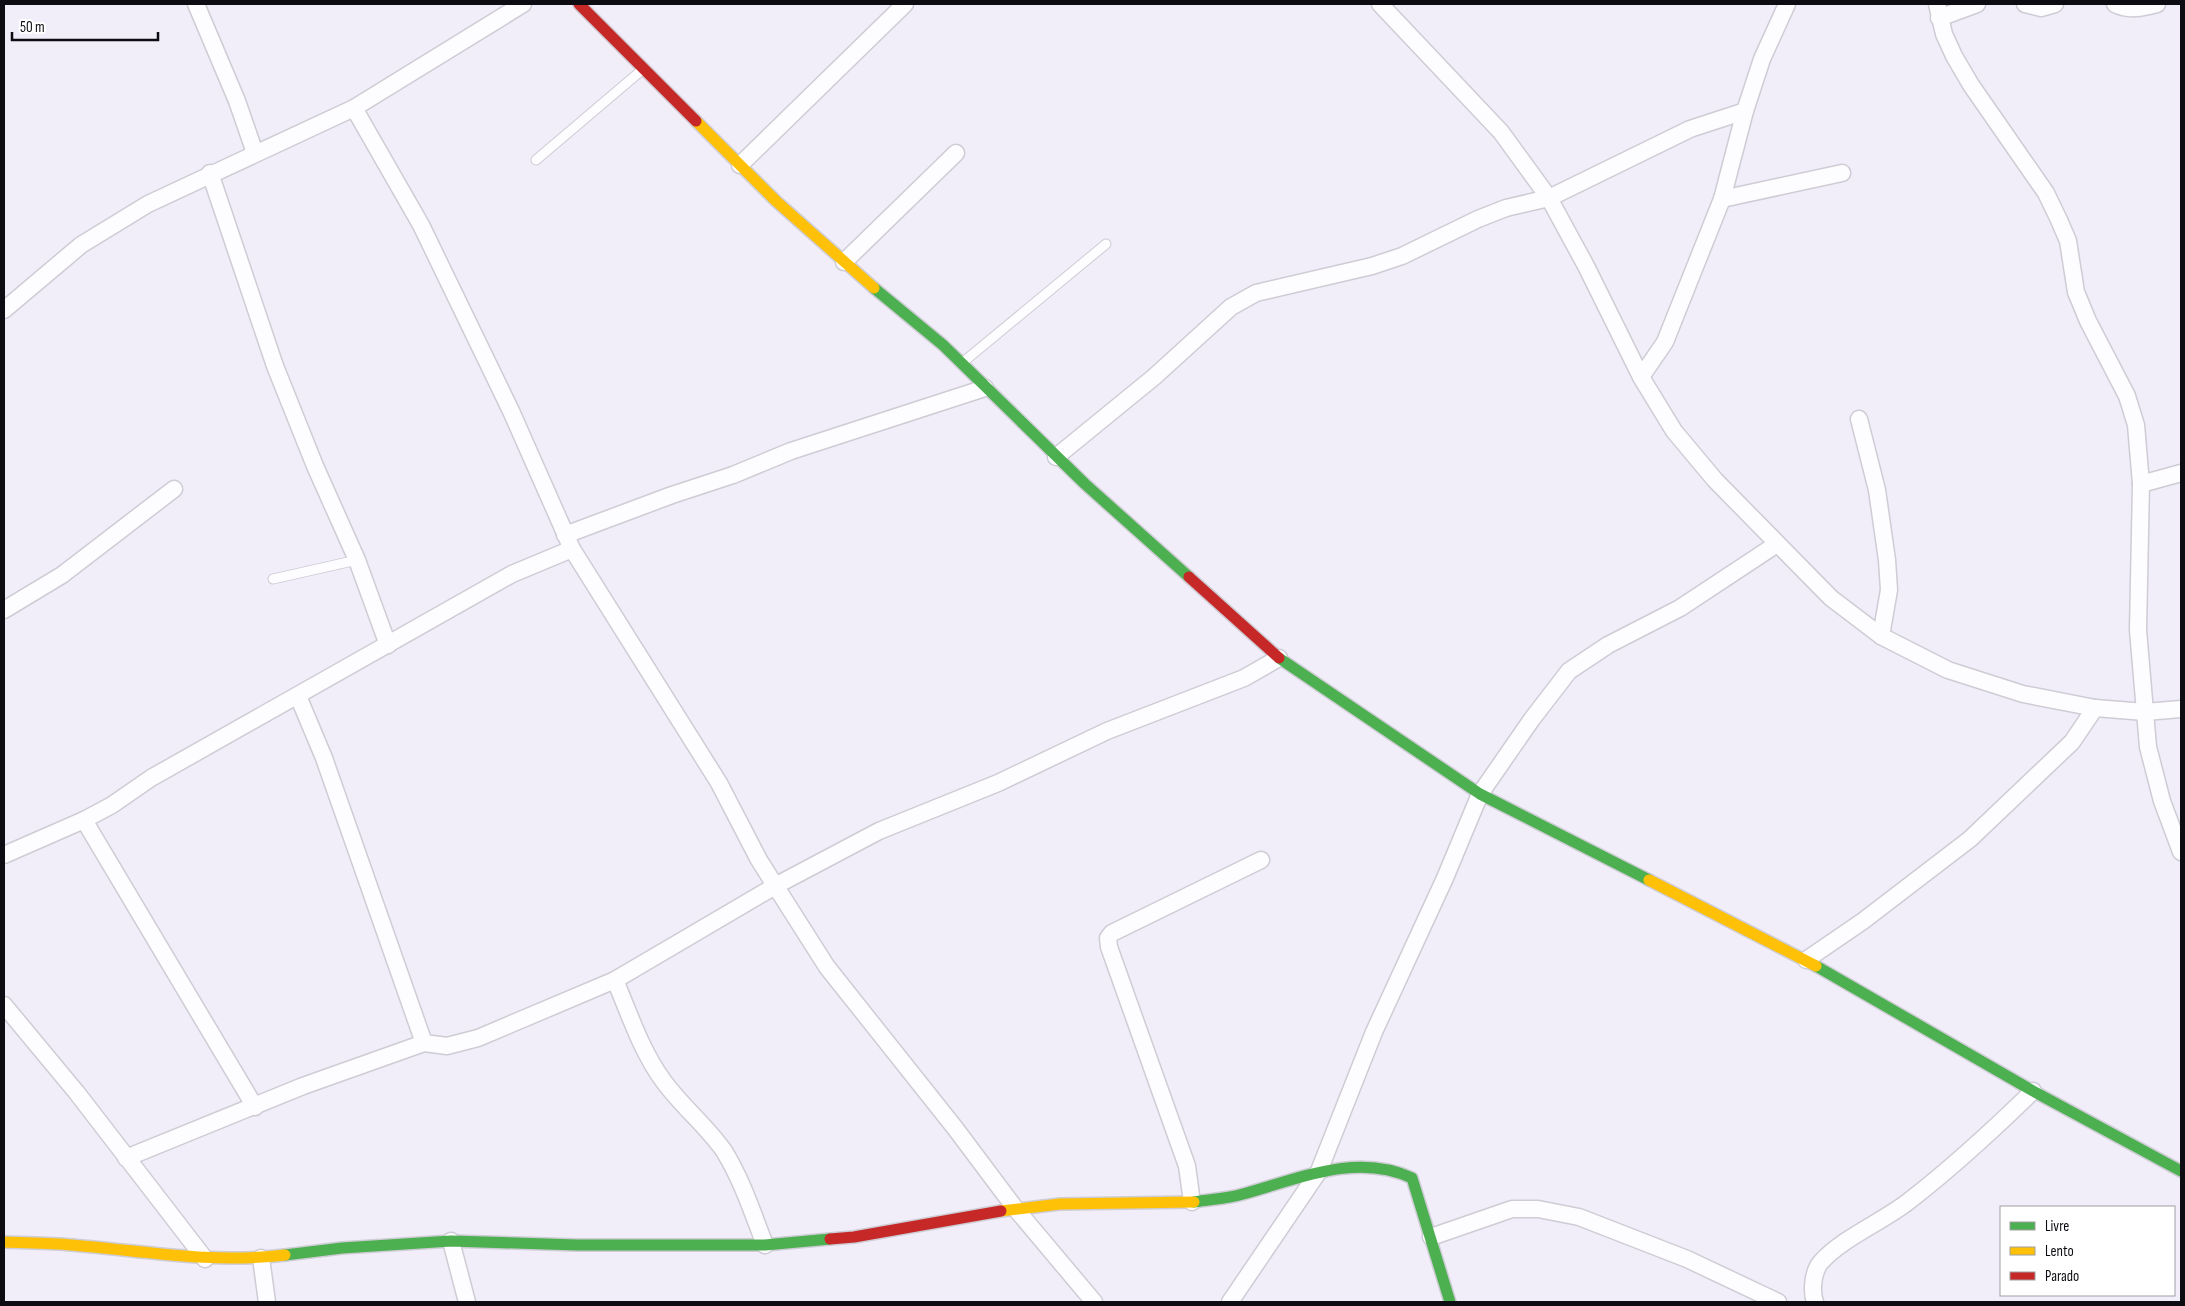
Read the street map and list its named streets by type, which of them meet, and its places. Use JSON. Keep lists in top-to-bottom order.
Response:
{
  "legend": ["Livre", "Lento", "Parado"],
  "scale_bar": "50 m"
}
